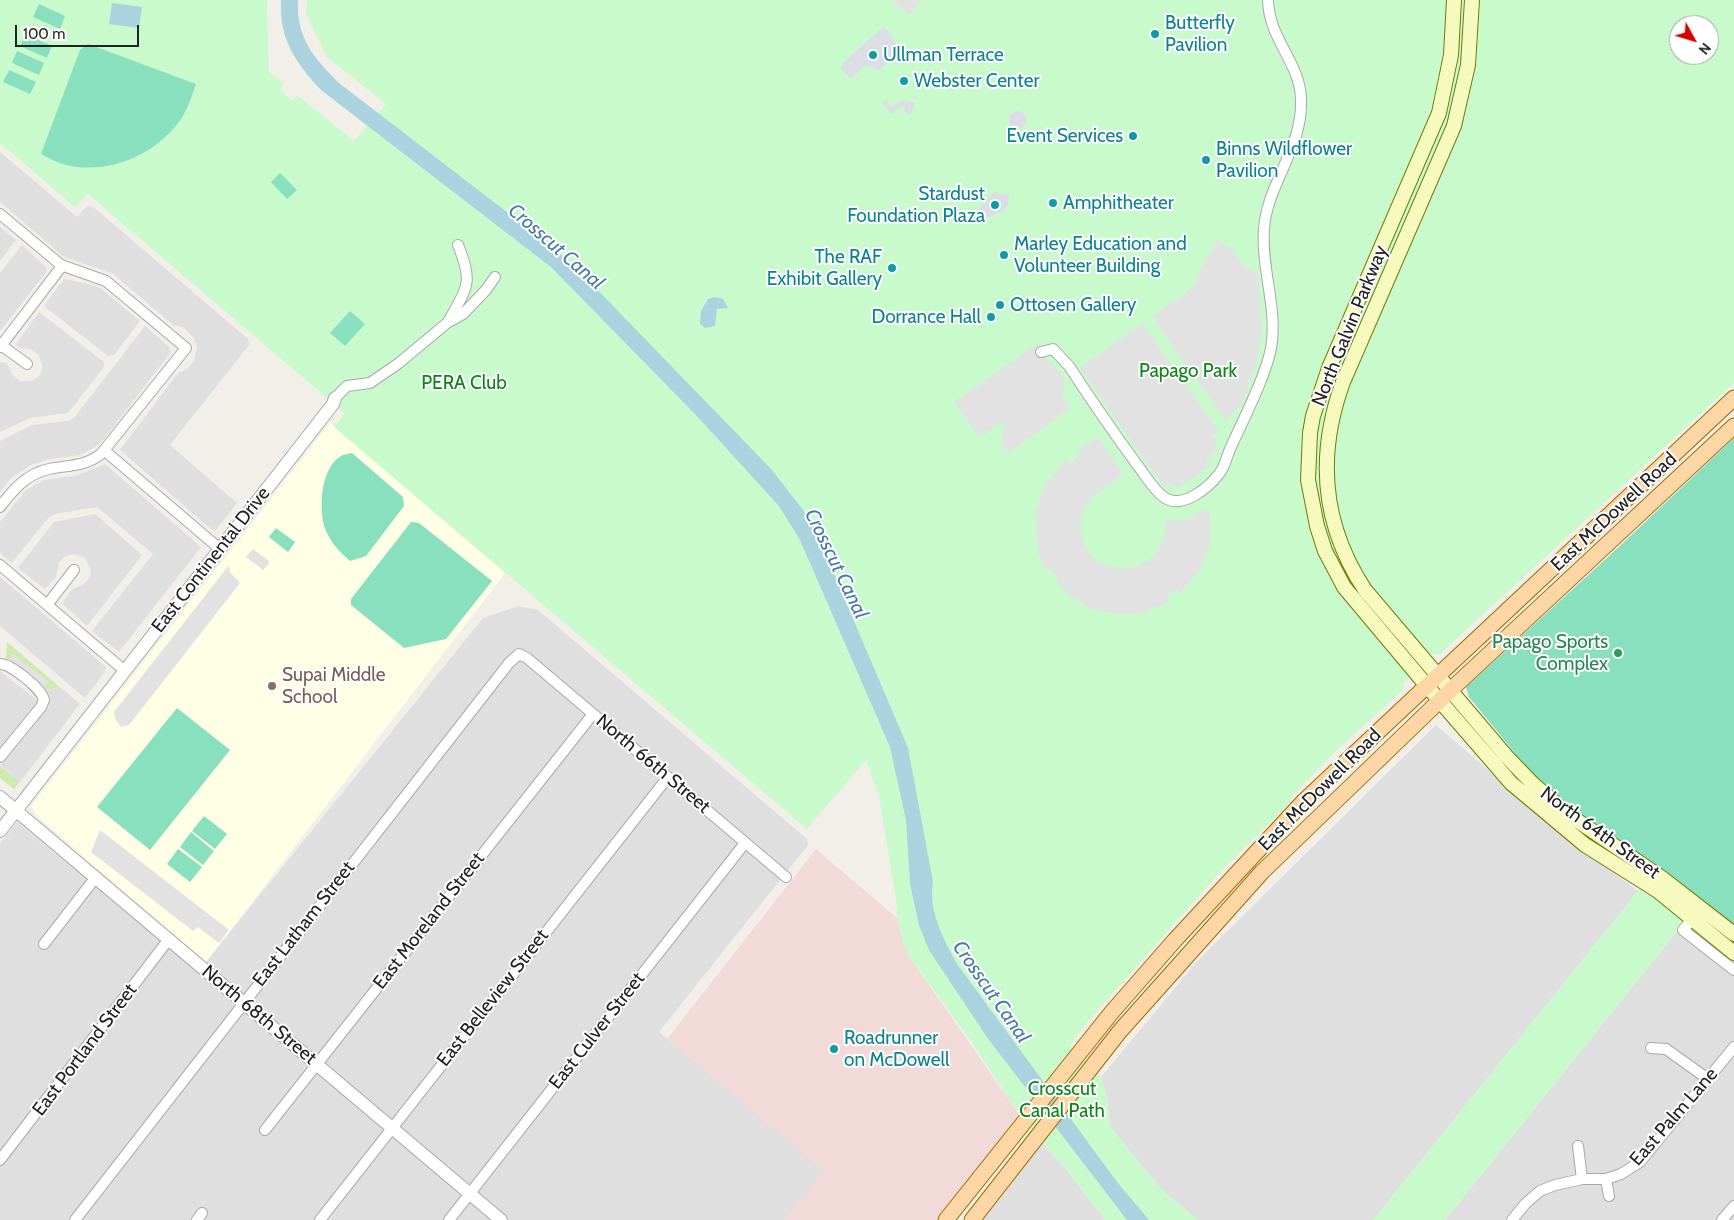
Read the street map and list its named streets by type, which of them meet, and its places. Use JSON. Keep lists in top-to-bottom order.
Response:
{
  "streets": {
    "main road": ["North Galvin Parkway", "East McDowell Road", "North 64th Street"],
    "street": [
      "East Continental Drive",
      "North 66th Street",
      "East Moreland Street",
      "East Latham Street",
      "East Belleview Street",
      "North 68th Street",
      "East Culver Street",
      "East Portland Street",
      "East Palm Lane"
    ]
  },
  "crossings": [
    ["North Galvin Parkway", "East McDowell Road"],
    ["North Galvin Parkway", "North 64th Street"],
    ["East McDowell Road", "North 64th Street"],
    ["East Continental Drive", "North 68th Street"],
    ["North 66th Street", "East Moreland Street"],
    ["North 66th Street", "East Latham Street"],
    ["North 66th Street", "East Belleview Street"],
    ["North 66th Street", "East Culver Street"],
    ["East Moreland Street", "North 68th Street"],
    ["East Latham Street", "North 68th Street"],
    ["East Belleview Street", "North 68th Street"],
    ["North 68th Street", "East Culver Street"],
    ["North 68th Street", "East Portland Street"]
  ],
  "water": ["Crosscut Canal"],
  "parks": ["Papago Park", "PERA Club", "Crosscut Canal Path"],
  "places": [
    "Butterfly Pavilion",
    "Ullman Terrace",
    "Webster Center",
    "Event Services",
    "Binns Wildflower Pavilion",
    "Amphitheater",
    "Stardust Foundation Plaza",
    "Marley Education and Volunteer Building",
    "The RAF Exhibit Gallery",
    "Ottosen Gallery",
    "Dorrance Hall",
    "Papago Sports Complex",
    "Supai Middle School",
    "Roadrunner on McDowell"
  ],
  "scale_bar": "100 m",
  "north": "bottom right"
}
